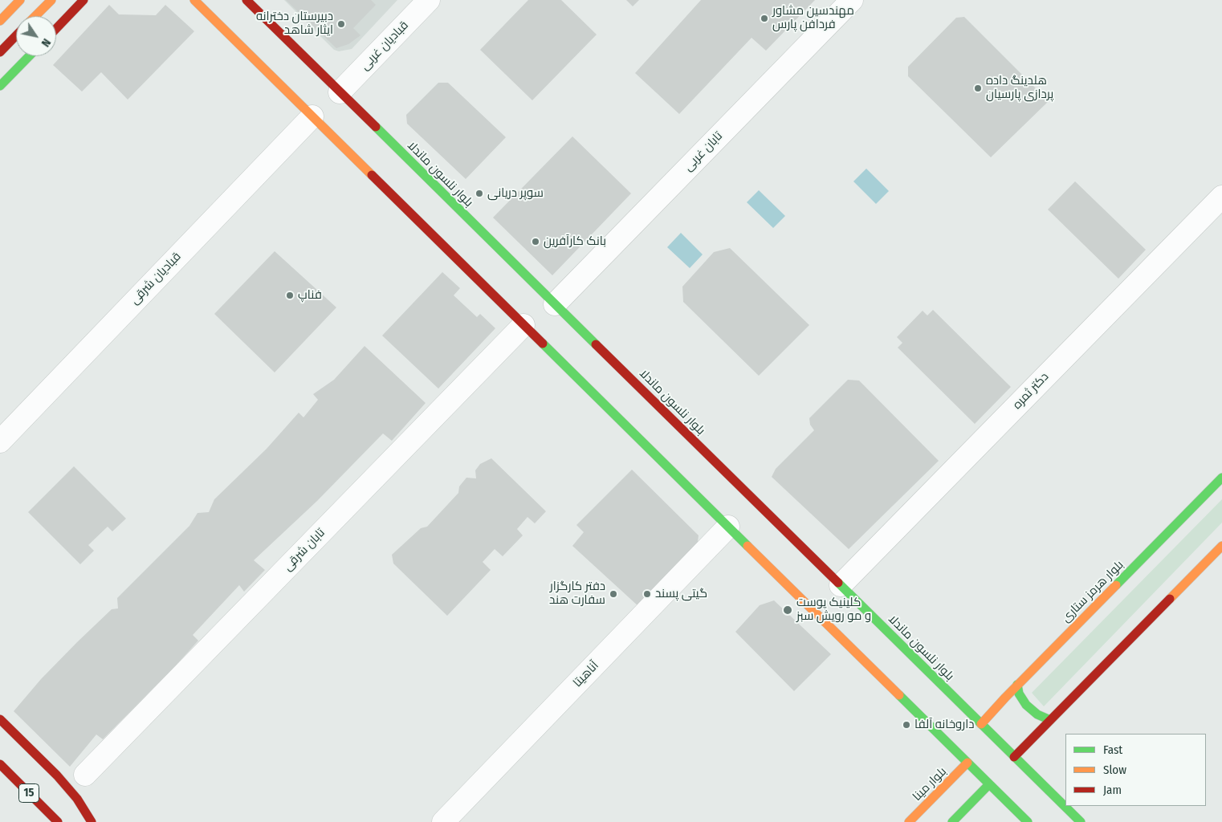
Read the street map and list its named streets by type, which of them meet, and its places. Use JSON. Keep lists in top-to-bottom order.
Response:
{
  "streets": {
    "main road": [
      "بلوار نلسون ماندلا",
      "بلوار هرمز ستاری",
      "بلوار مینا",
      "15"
    ],
    "street": [
      "قبادیان غربی",
      "تابان غربی",
      "قبادیان شرقی",
      "دکتر ثمره",
      "تابان شرقی",
      "آناهیتا"
    ]
  },
  "crossings": [
    ["قبادیان غربی", "بلوار نلسون ماندلا"],
    ["تابان غربی", "بلوار نلسون ماندلا"],
    ["بلوار نلسون ماندلا", "دکتر ثمره"],
    ["بلوار نلسون ماندلا", "بلوار هرمز ستاری"]
  ],
  "places": [
    "مهندسین مشاور فردافن پارس",
    "دبیرستان دخترانه ایثار شاهد",
    "هلدینگ داده پردازی پارسیان",
    "سوپر دریانی",
    "بانک کارآفرین",
    "فناپ",
    "دفتر کارگزار سفارت هند",
    "گیتی پسند",
    "کلینیک پوست و مو رویش سبز",
    "داروخانه آلفا"
  ],
  "legend": ["Fast", "Slow", "Jam"],
  "north": "bottom right"
}
